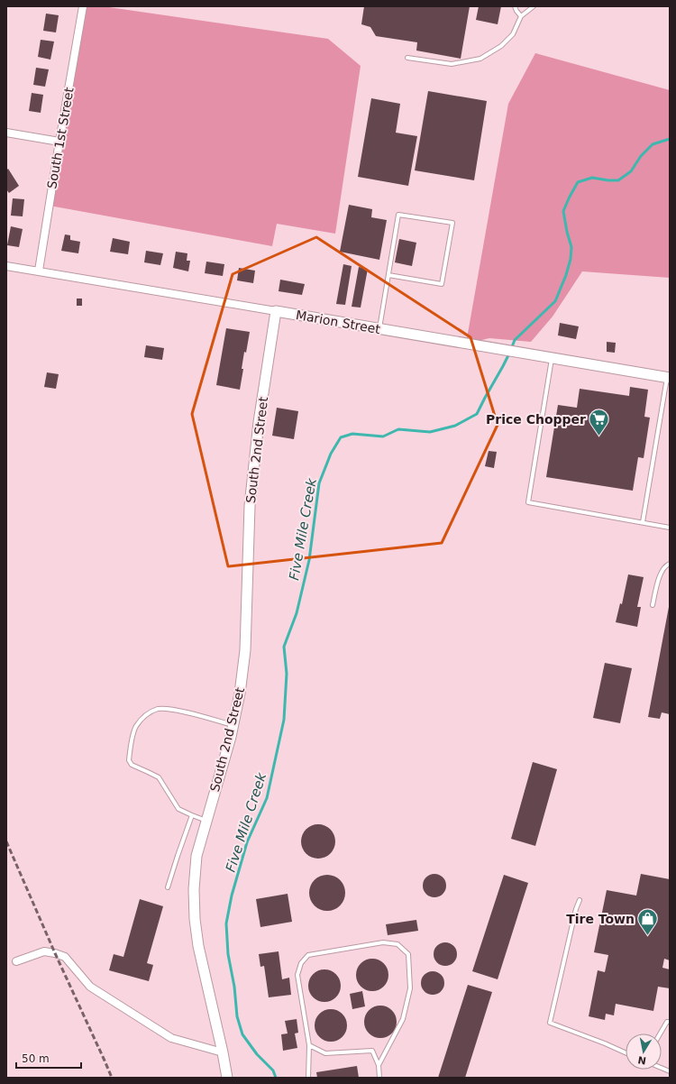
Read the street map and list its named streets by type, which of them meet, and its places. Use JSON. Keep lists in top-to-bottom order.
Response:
{
  "streets": {
    "street": ["South 1st Street", "Marion Street", "South 2nd Street"]
  },
  "crossings": [
    ["South 1st Street", "Marion Street"],
    ["Marion Street", "South 2nd Street"]
  ],
  "water": ["Five Mile Creek"],
  "places": {
    "supermarket": ["Price Chopper"],
    "shop": ["Tire Town"]
  },
  "scale_bar": "50 m",
  "north": "bottom"
}
